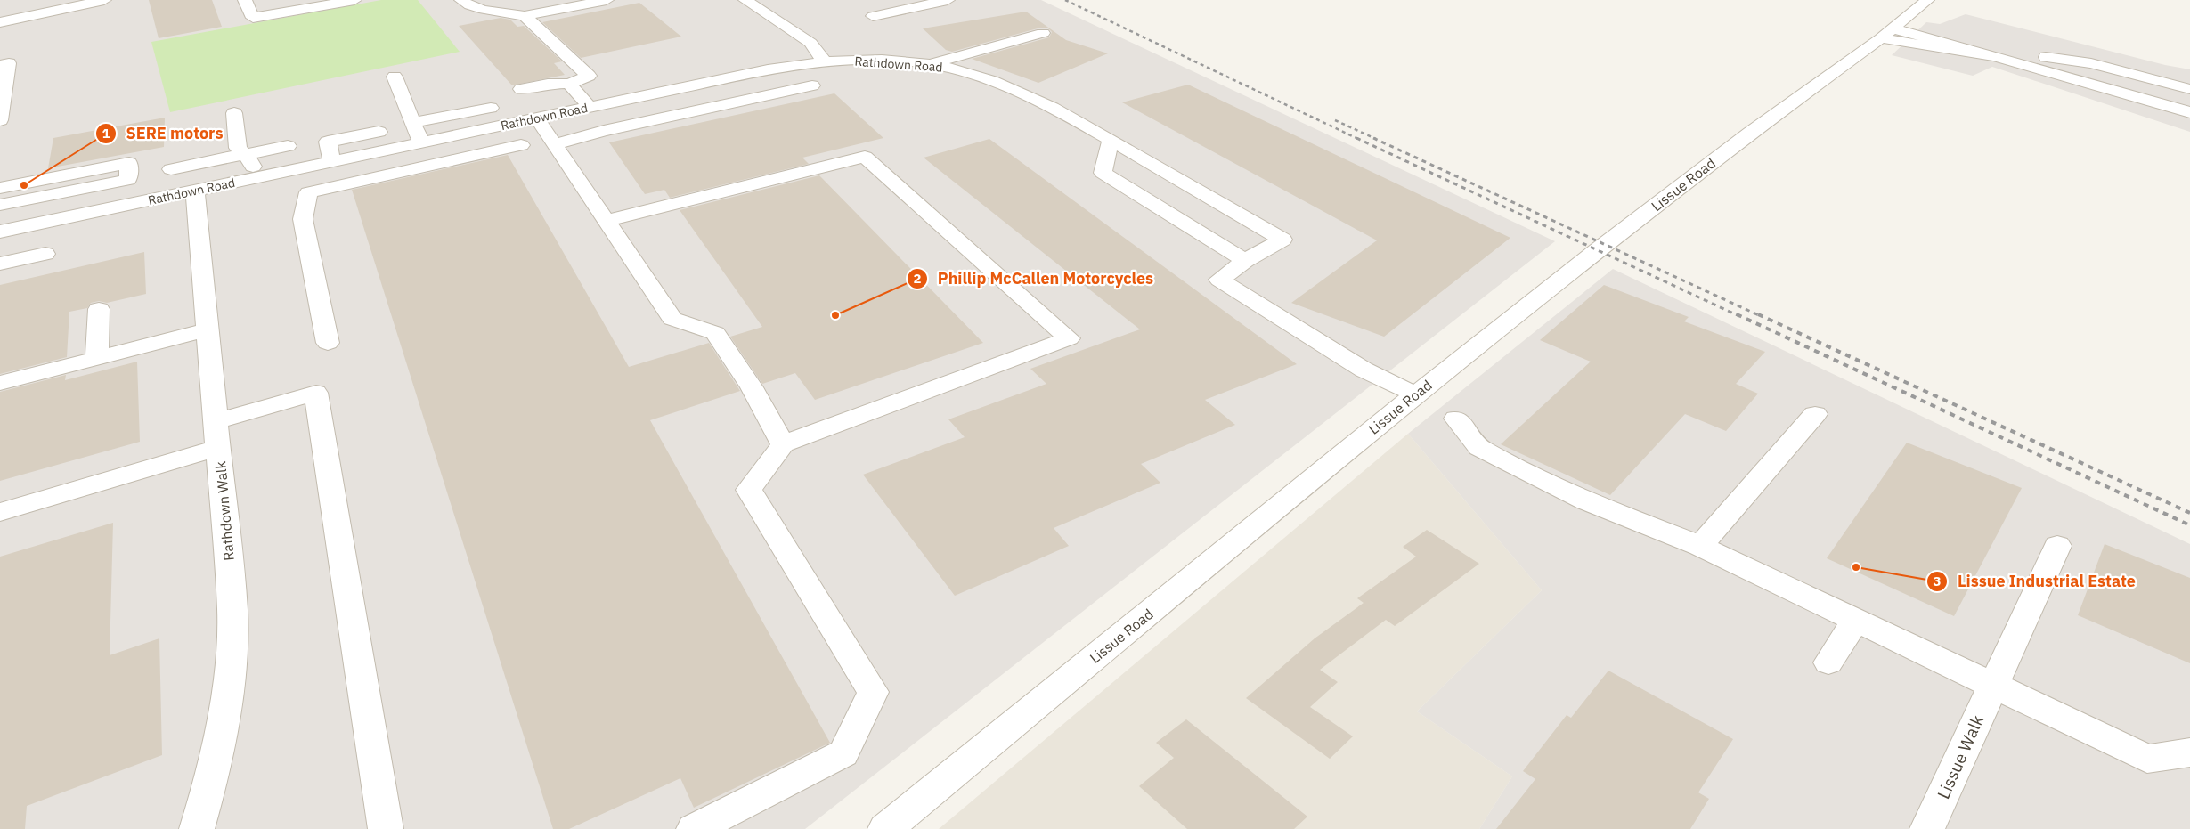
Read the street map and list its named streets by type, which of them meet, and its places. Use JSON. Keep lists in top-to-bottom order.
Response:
{
  "streets": {
    "street": [
      "Rathdown Road",
      "Lissue Road",
      "Rathdown Walk",
      "Lissue Walk"
    ]
  },
  "crossings": [
    ["Rathdown Road", "Rathdown Walk"]
  ],
  "places": ["SERE motors", "Phillip McCallen Motorcycles", "Lissue Industrial Estate"]
}
